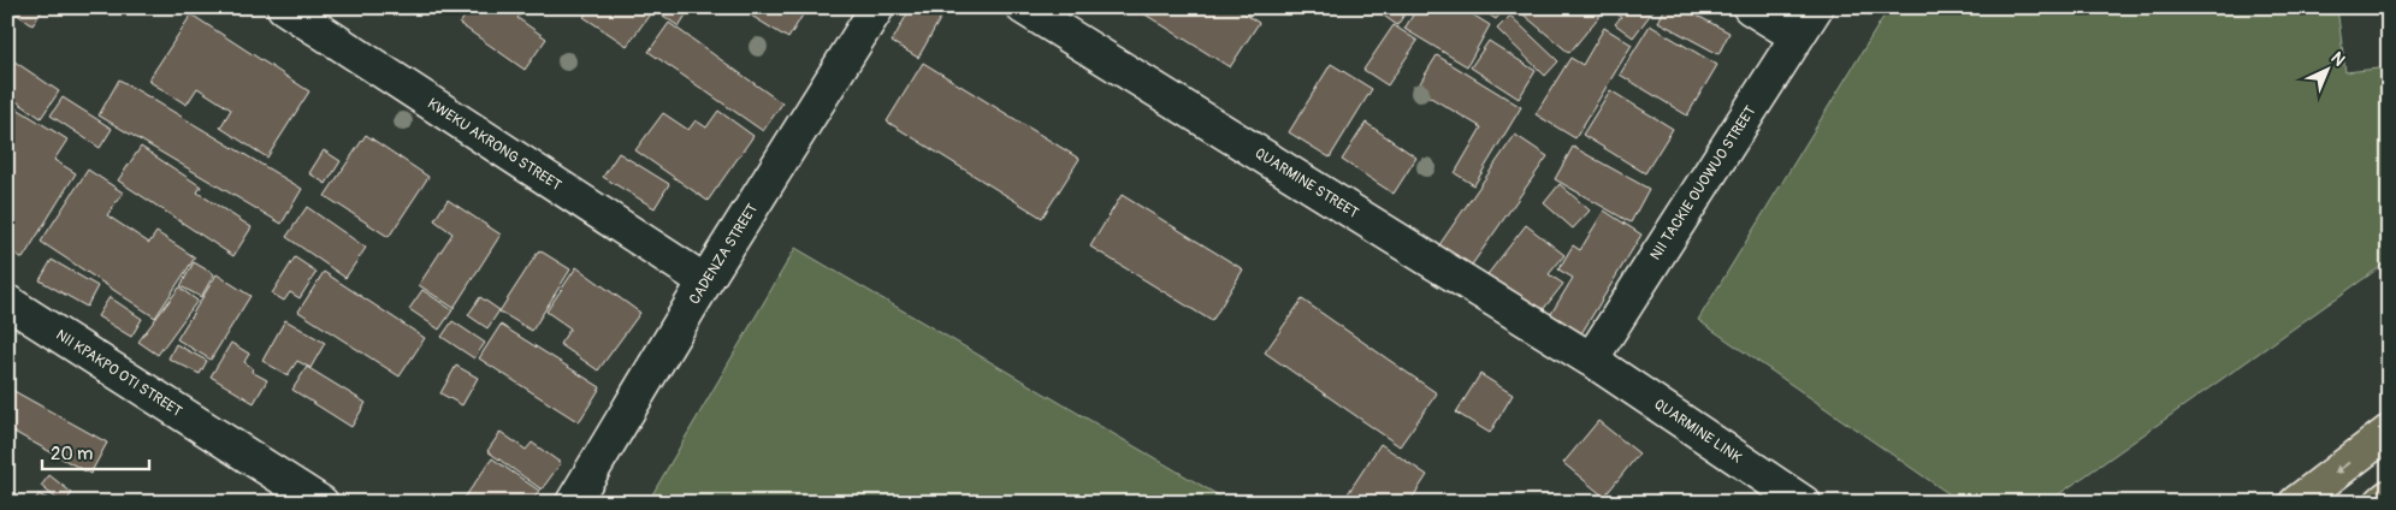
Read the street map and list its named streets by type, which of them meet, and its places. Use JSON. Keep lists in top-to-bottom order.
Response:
{
  "streets": {
    "street": [
      "KWEKU AKRONG STREET",
      "QUARMINE STREET",
      "NII TACKIE OUOWUO STREET",
      "CADENZA STREET",
      "NII KPAKPO OTI STREET",
      "QUARMINE LINK"
    ]
  },
  "crossings": [
    ["KWEKU AKRONG STREET", "CADENZA STREET"],
    ["QUARMINE STREET", "NII TACKIE OUOWUO STREET"],
    ["QUARMINE STREET", "QUARMINE LINK"],
    ["NII TACKIE OUOWUO STREET", "QUARMINE LINK"]
  ],
  "scale_bar": "20 m",
  "north": "top right"
}
